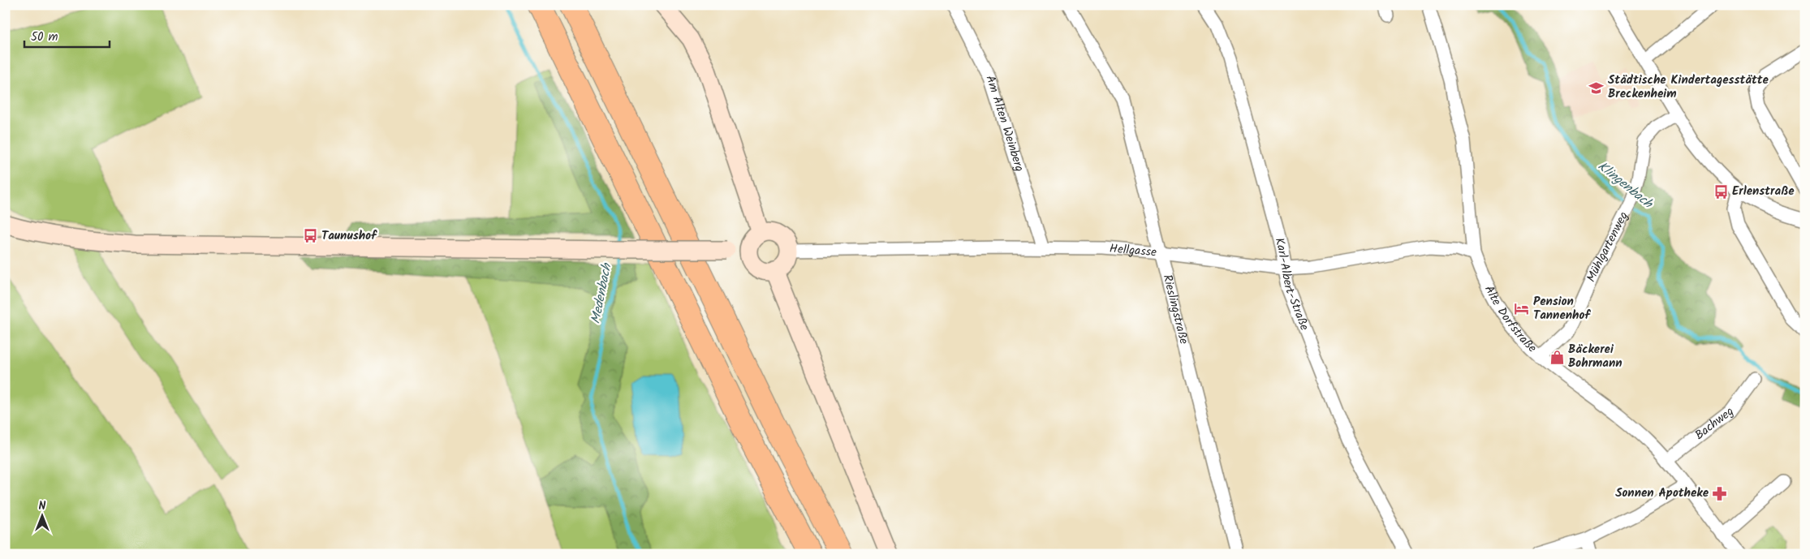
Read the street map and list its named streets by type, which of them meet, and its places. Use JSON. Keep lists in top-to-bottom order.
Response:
{
  "streets": {
    "street": [
      "Am Alten Weinberg",
      "Mühlgartenweg",
      "Hellgasse",
      "Karl-Albert-Straße",
      "Rieslingstraße",
      "Alte Dorfstraße",
      "Bachweg"
    ]
  },
  "crossings": [
    ["Am Alten Weinberg", "Hellgasse"],
    ["Mühlgartenweg", "Alte Dorfstraße"],
    ["Hellgasse", "Karl-Albert-Straße"],
    ["Hellgasse", "Rieslingstraße"],
    ["Hellgasse", "Alte Dorfstraße"],
    ["Alte Dorfstraße", "Bachweg"]
  ],
  "water": ["Klingenbach", "Medenbach"],
  "places": {
    "school or university": ["Städtische Kindertagesstätte Breckenheim"],
    "bus stop": ["Erlenstraße", "Taunushof"],
    "hotel": ["Pension Tannenhof"],
    "shop": ["Bäckerei Bohrmann"],
    "pharmacy": ["Sonnen Apotheke"]
  },
  "scale_bar": "50 m",
  "north": "top"
}
